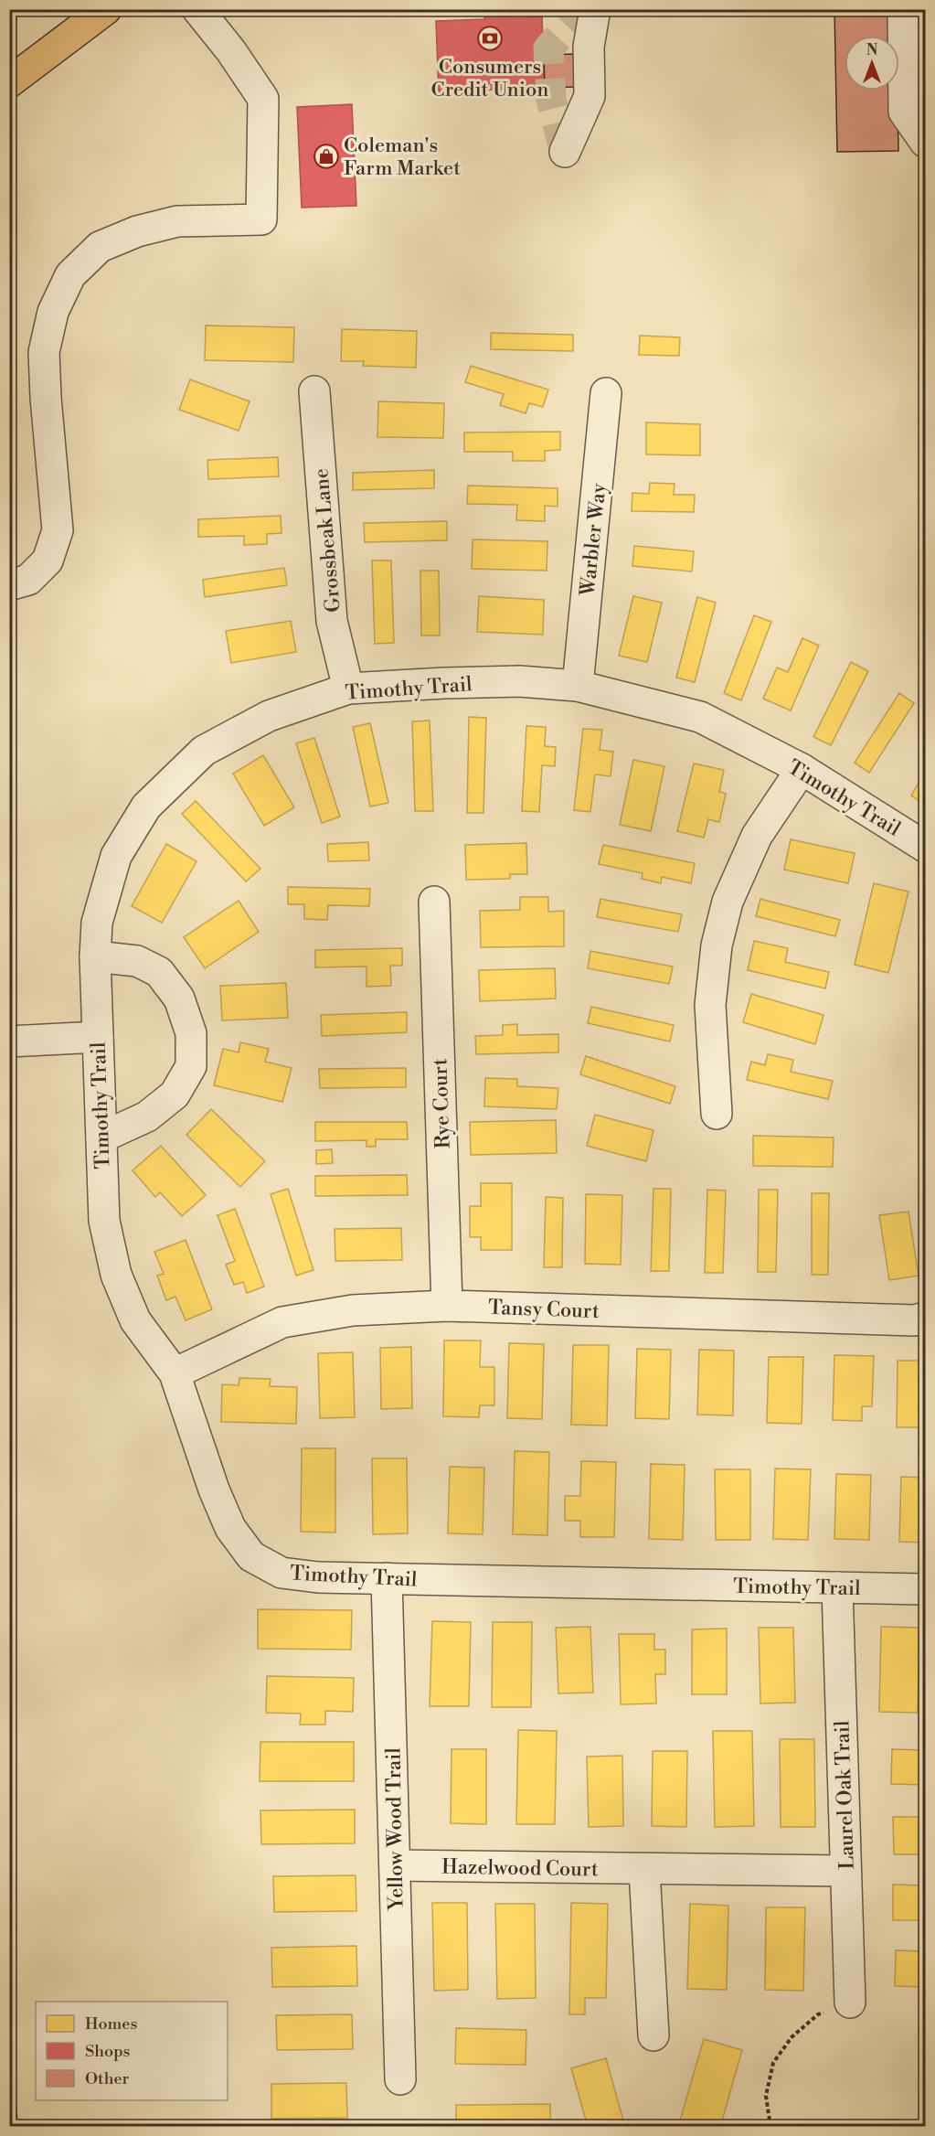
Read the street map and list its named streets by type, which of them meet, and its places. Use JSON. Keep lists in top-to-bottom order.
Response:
{
  "streets": {
    "street": [
      "Warbler Way",
      "Grossbeak Lane",
      "Timothy Trail",
      "Rye Court",
      "Tansy Court",
      "Laurel Oak Trail",
      "Yellow Wood Trail",
      "Hazelwood Court"
    ]
  },
  "crossings": [
    ["Warbler Way", "Timothy Trail"],
    ["Grossbeak Lane", "Timothy Trail"],
    ["Timothy Trail", "Tansy Court"],
    ["Timothy Trail", "Laurel Oak Trail"],
    ["Timothy Trail", "Yellow Wood Trail"],
    ["Rye Court", "Tansy Court"],
    ["Laurel Oak Trail", "Hazelwood Court"],
    ["Yellow Wood Trail", "Hazelwood Court"]
  ],
  "places": {
    "bank": ["Consumers Credit Union"],
    "shop": ["Coleman's Farm Market"]
  },
  "legend": ["Homes", "Shops", "Other"],
  "north": "top"
}
